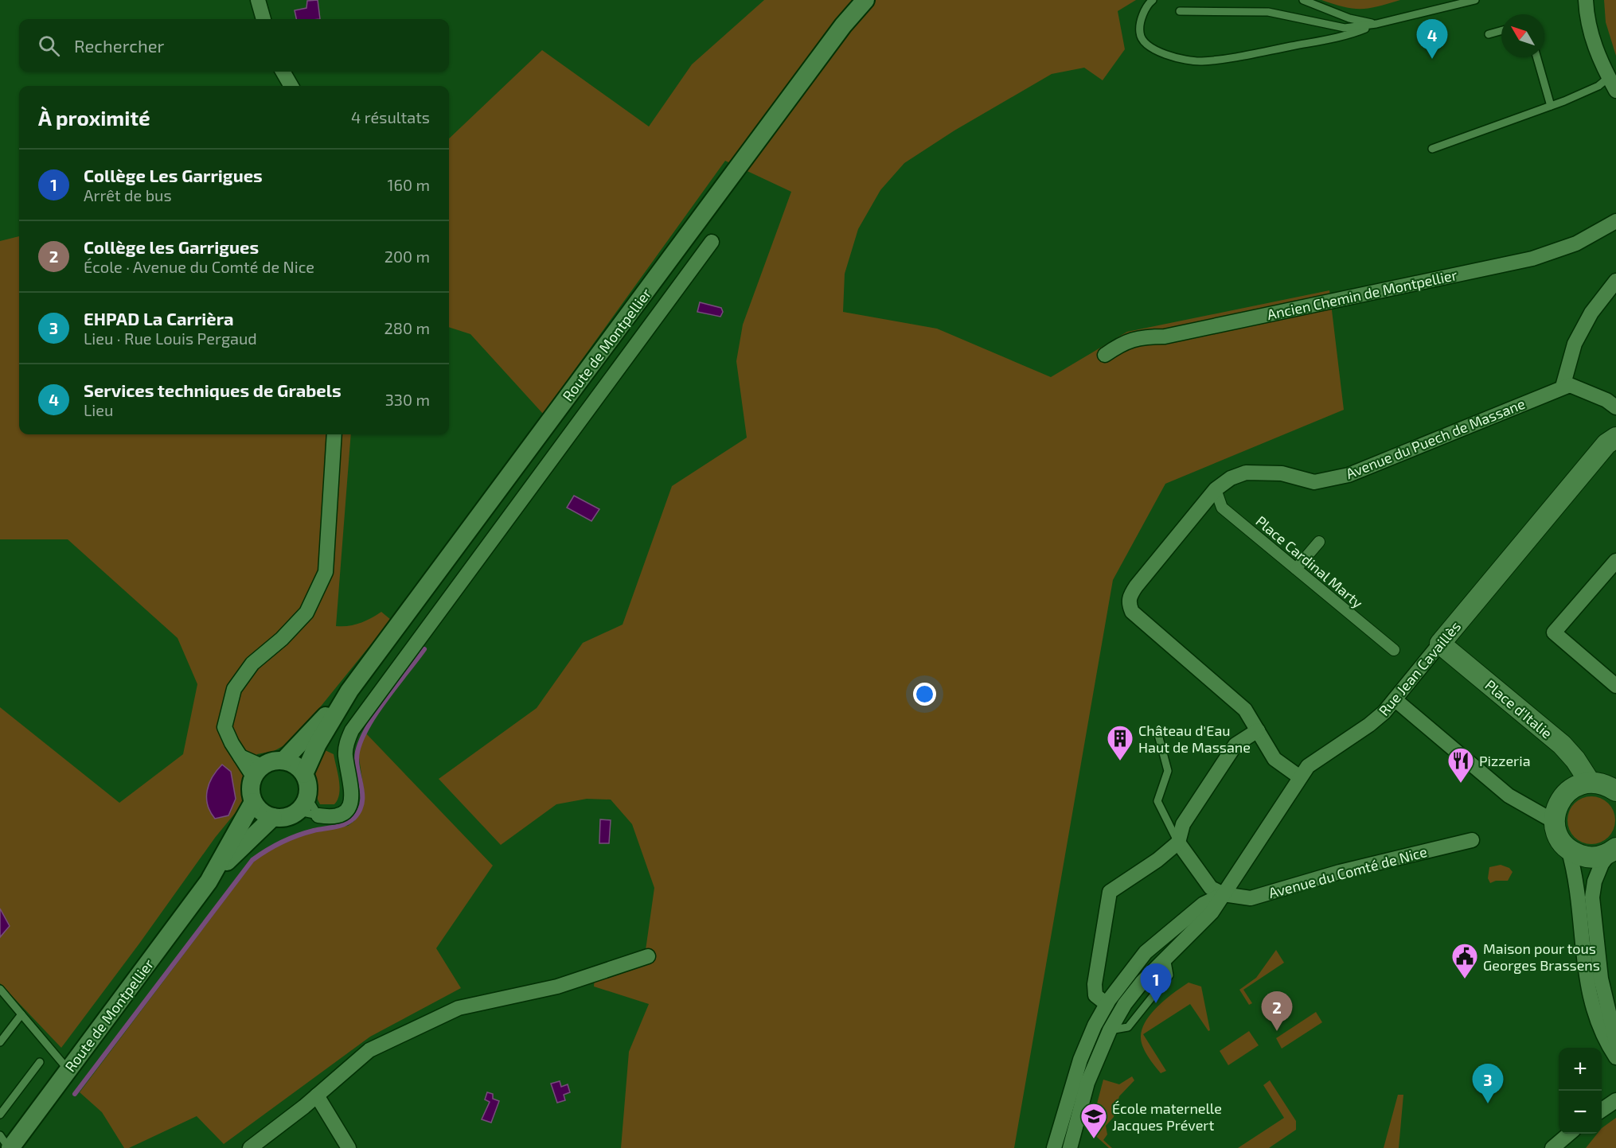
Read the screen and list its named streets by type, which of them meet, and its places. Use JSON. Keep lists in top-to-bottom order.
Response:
{
  "streets": {
    "main road": ["Rue Jean Cavaillès", "Place d'Italie"],
    "street": [
      "Ancien Chemin de Montpellier",
      "Route de Montpellier",
      "Avenue du Puech de Massane",
      "Place Cardinal Marty",
      "Avenue du Comté de Nice"
    ]
  },
  "crossings": [
    ["Avenue du Puech de Massane", "Place Cardinal Marty"],
    ["Avenue du Puech de Massane", "Rue Jean Cavaillès"],
    ["Rue Jean Cavaillès", "Place d'Italie"],
    ["Rue Jean Cavaillès", "Avenue du Comté de Nice"]
  ],
  "places": {
    "building": ["Château d'Eau Haut de Massane"],
    "restaurant": ["Pizzeria"],
    "public building": ["Maison pour tous Georges Brassens"],
    "school or university": ["École maternelle Jacques Prévert"]
  },
  "north": "top left",
  "page": {
    "pins": [
      "4",
      "1",
      "2",
      "3"
    ],
    "search": "Rechercher",
    "heading": ["À proximité", "4 résultats"],
    "list": [
      {
        "mark": "1",
        "name": "Collège Les Garrigues",
        "note": "Arrêt de bus",
        "value": "160 m"
      },
      {
        "mark": "2",
        "name": "Collège les Garrigues",
        "note": "École · Avenue du Comté de Nice",
        "value": "200 m"
      },
      {
        "mark": "3",
        "name": "EHPAD La Carrièra",
        "note": "Lieu · Rue Louis Pergaud",
        "value": "280 m"
      },
      {
        "mark": "4",
        "name": "Services techniques de Grabels",
        "note": "Lieu",
        "value": "330 m"
      }
    ],
    "map_buttons": ["+", "−"]
  }
}
